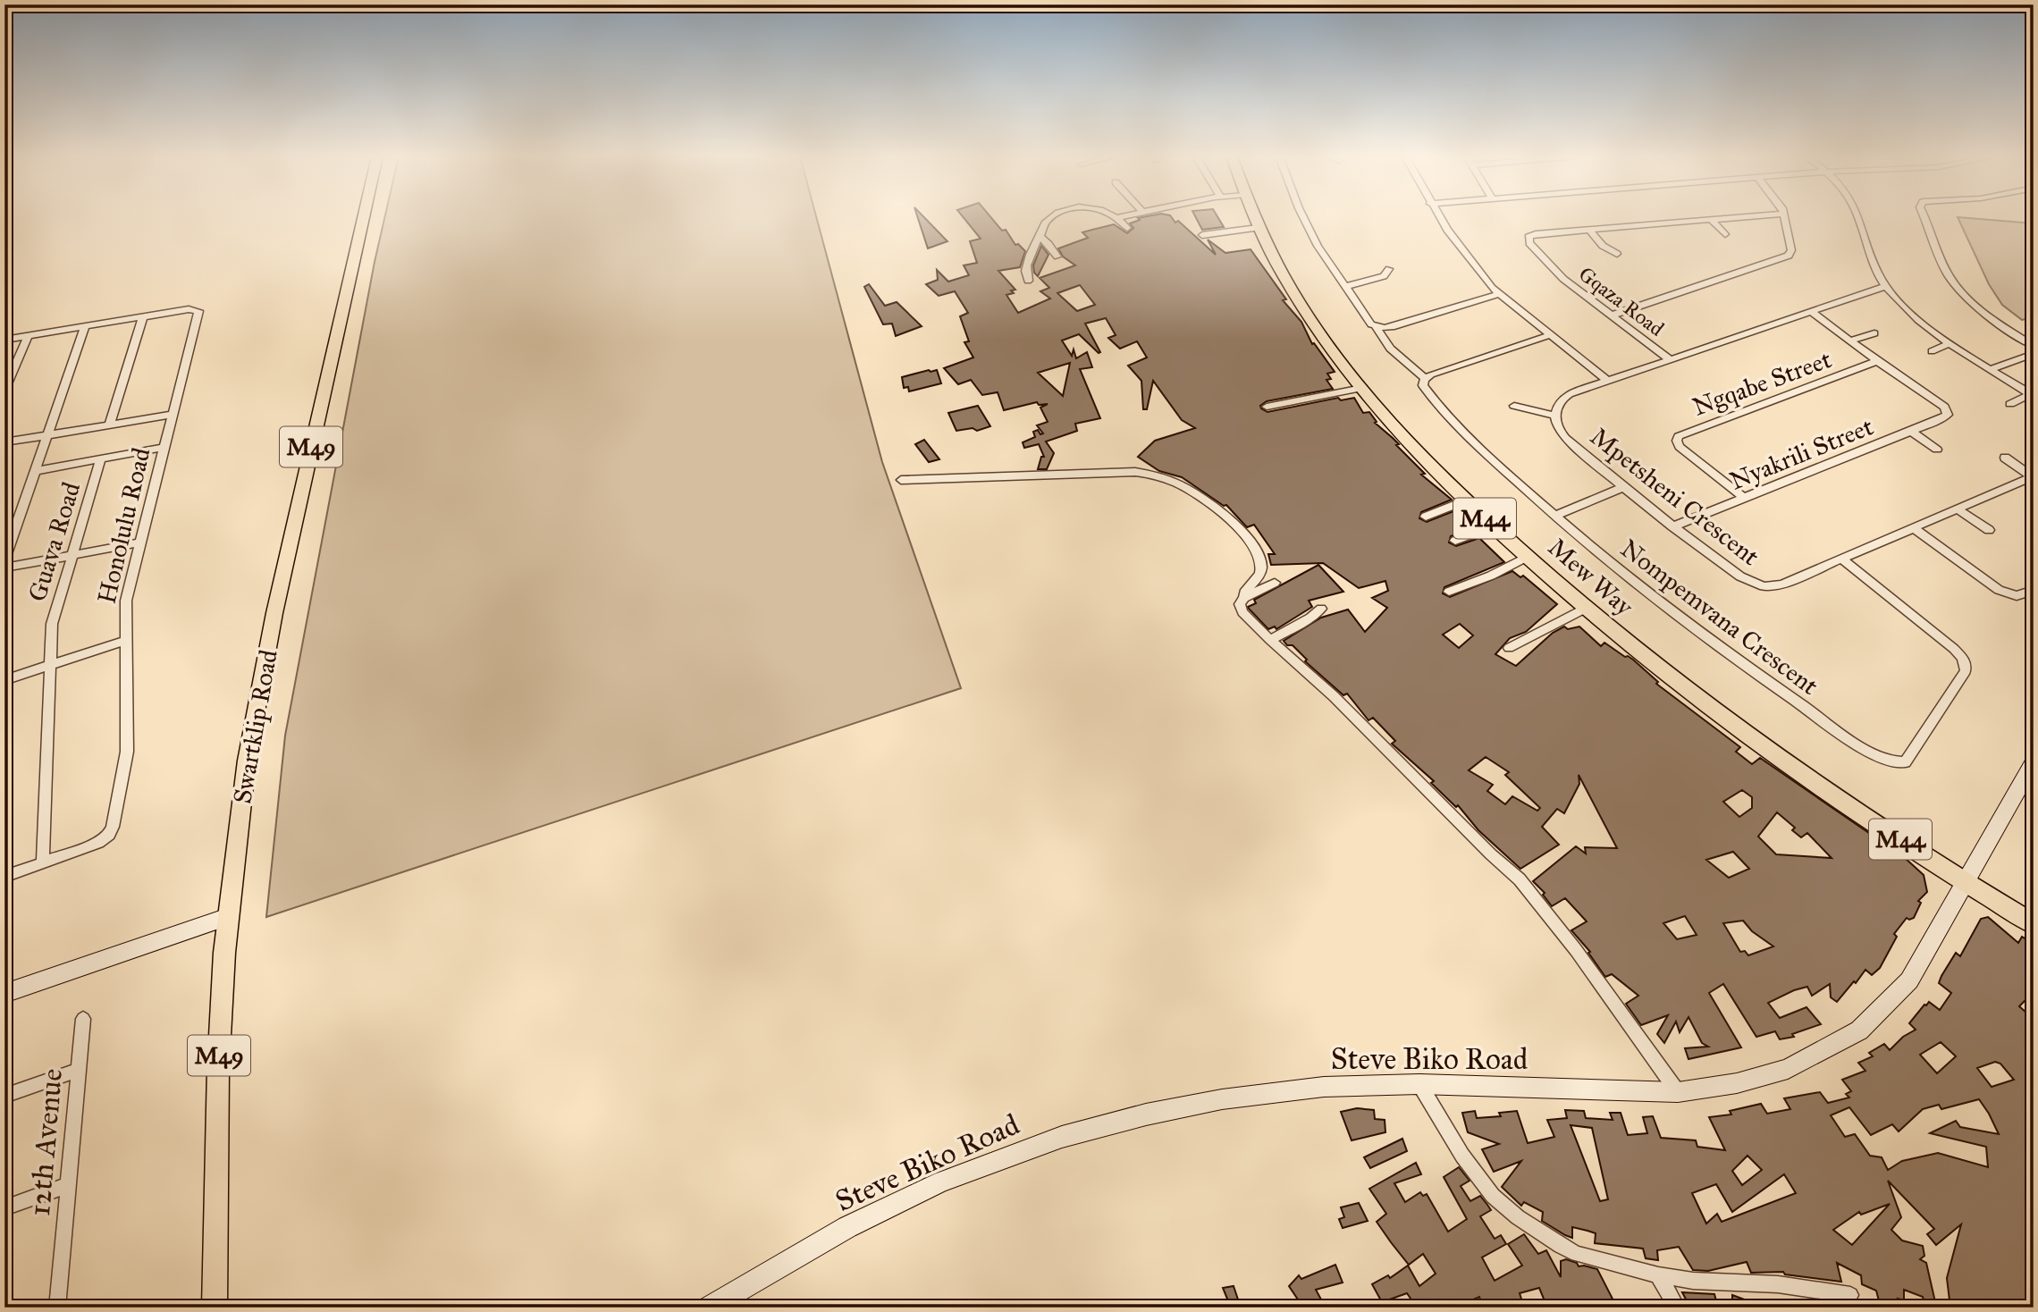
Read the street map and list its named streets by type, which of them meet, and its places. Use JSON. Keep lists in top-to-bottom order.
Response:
{
  "streets": {
    "main road": [
      "M49",
      "M44",
      "Mew Way",
      "Swartklip Road"
    ],
    "street": [
      "Gqaza Road",
      "Ngqabe Street",
      "Nyakrili Street",
      "Mpetsheni Crescent",
      "Honolulu Road",
      "Guava Road",
      "Nompemvana Crescent",
      "Steve Biko Road",
      "12th Avenue"
    ]
  },
  "crossings": [
    ["Gqaza Road", "Mpetsheni Crescent"],
    ["Ngqabe Street", "Nyakrili Street"],
    ["Nyakrili Street", "Mpetsheni Crescent"],
    ["Mpetsheni Crescent", "Nompemvana Crescent"],
    ["Honolulu Road", "Guava Road"],
    ["Mew Way", "Steve Biko Road"]
  ]
}
